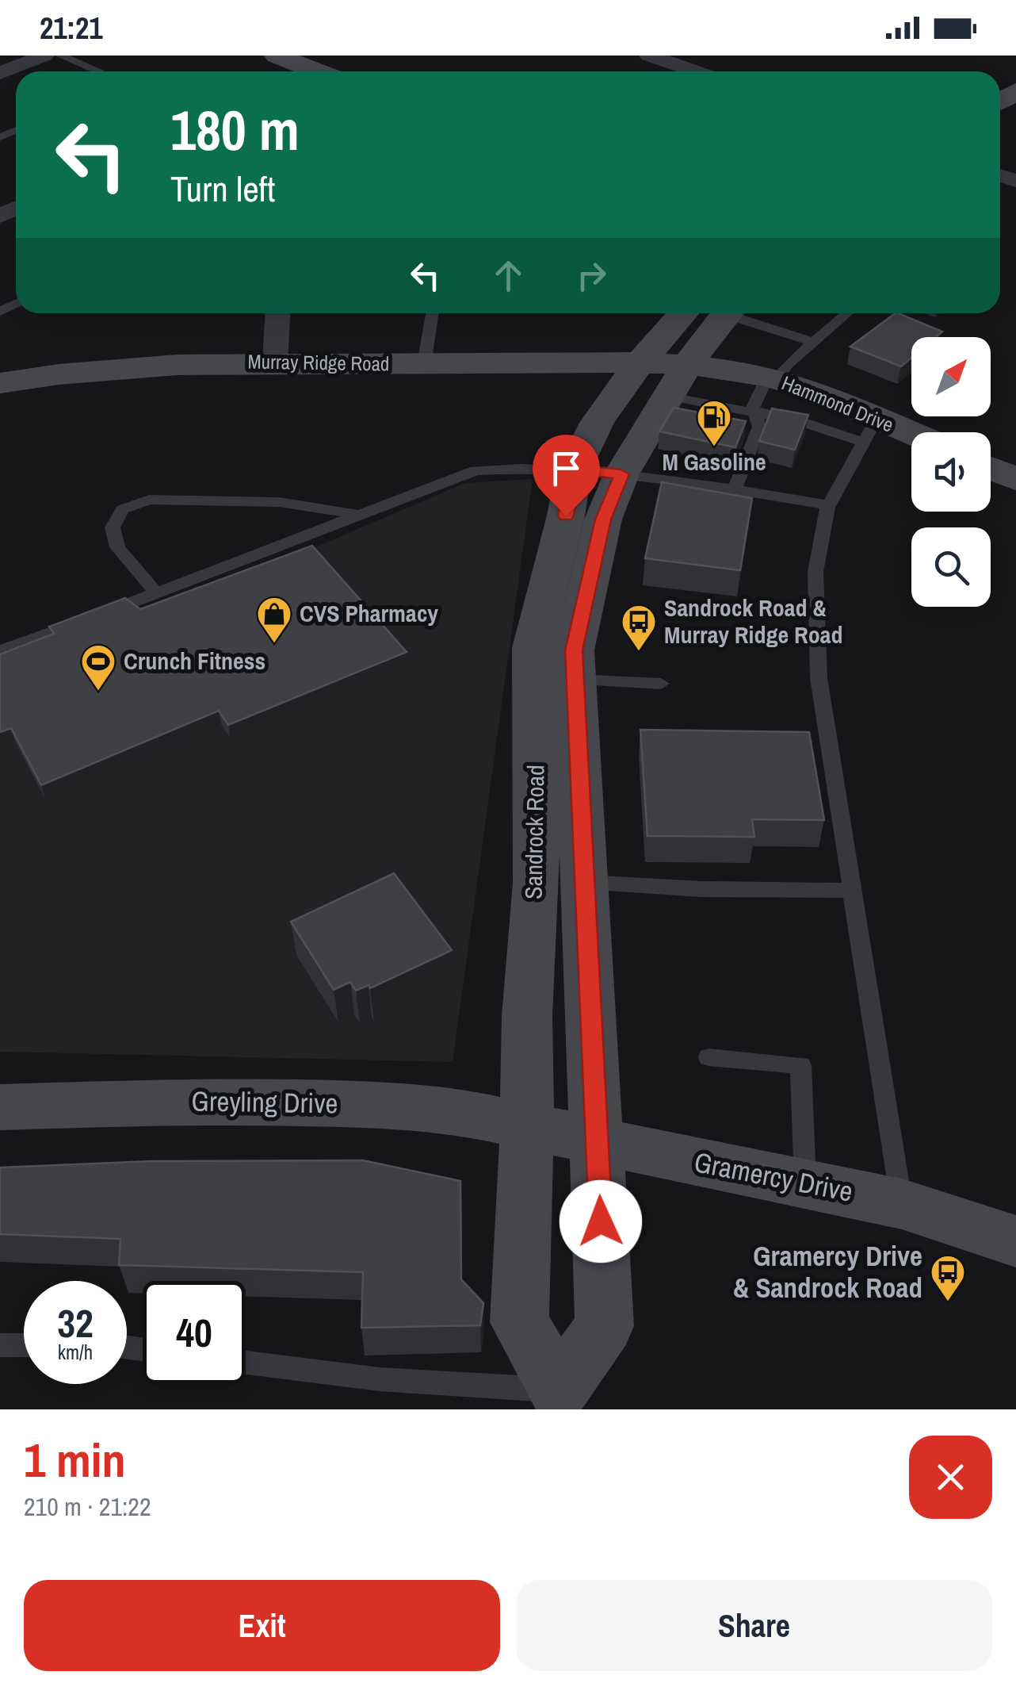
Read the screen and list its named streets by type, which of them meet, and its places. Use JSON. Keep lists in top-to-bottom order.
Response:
{
  "streets": {
    "main road": [
      "Murray Ridge Road",
      "Hammond Drive",
      "Sandrock Road",
      "Greyling Drive",
      "Gramercy Drive"
    ]
  },
  "crossings": [
    ["Murray Ridge Road", "Hammond Drive"],
    ["Murray Ridge Road", "Sandrock Road"],
    ["Hammond Drive", "Sandrock Road"],
    ["Sandrock Road", "Greyling Drive"],
    ["Sandrock Road", "Gramercy Drive"],
    ["Greyling Drive", "Gramercy Drive"]
  ],
  "places": {
    "fuel station": ["M Gasoline"],
    "shop": ["CVS Pharmacy"],
    "bus stop": ["Sandrock Road & Murray Ridge Road", "Gramercy Drive & Sandrock Road"],
    "sports": ["Crunch Fitness"]
  },
  "north": "top right",
  "page": {
    "status": "21:21",
    "turn": ["180 m", "Turn left"],
    "speed": "32 km/h",
    "limit": "40",
    "heading": ["1 min", "210 m · 21:22"],
    "buttons": ["Exit", "Share"]
  }
}
